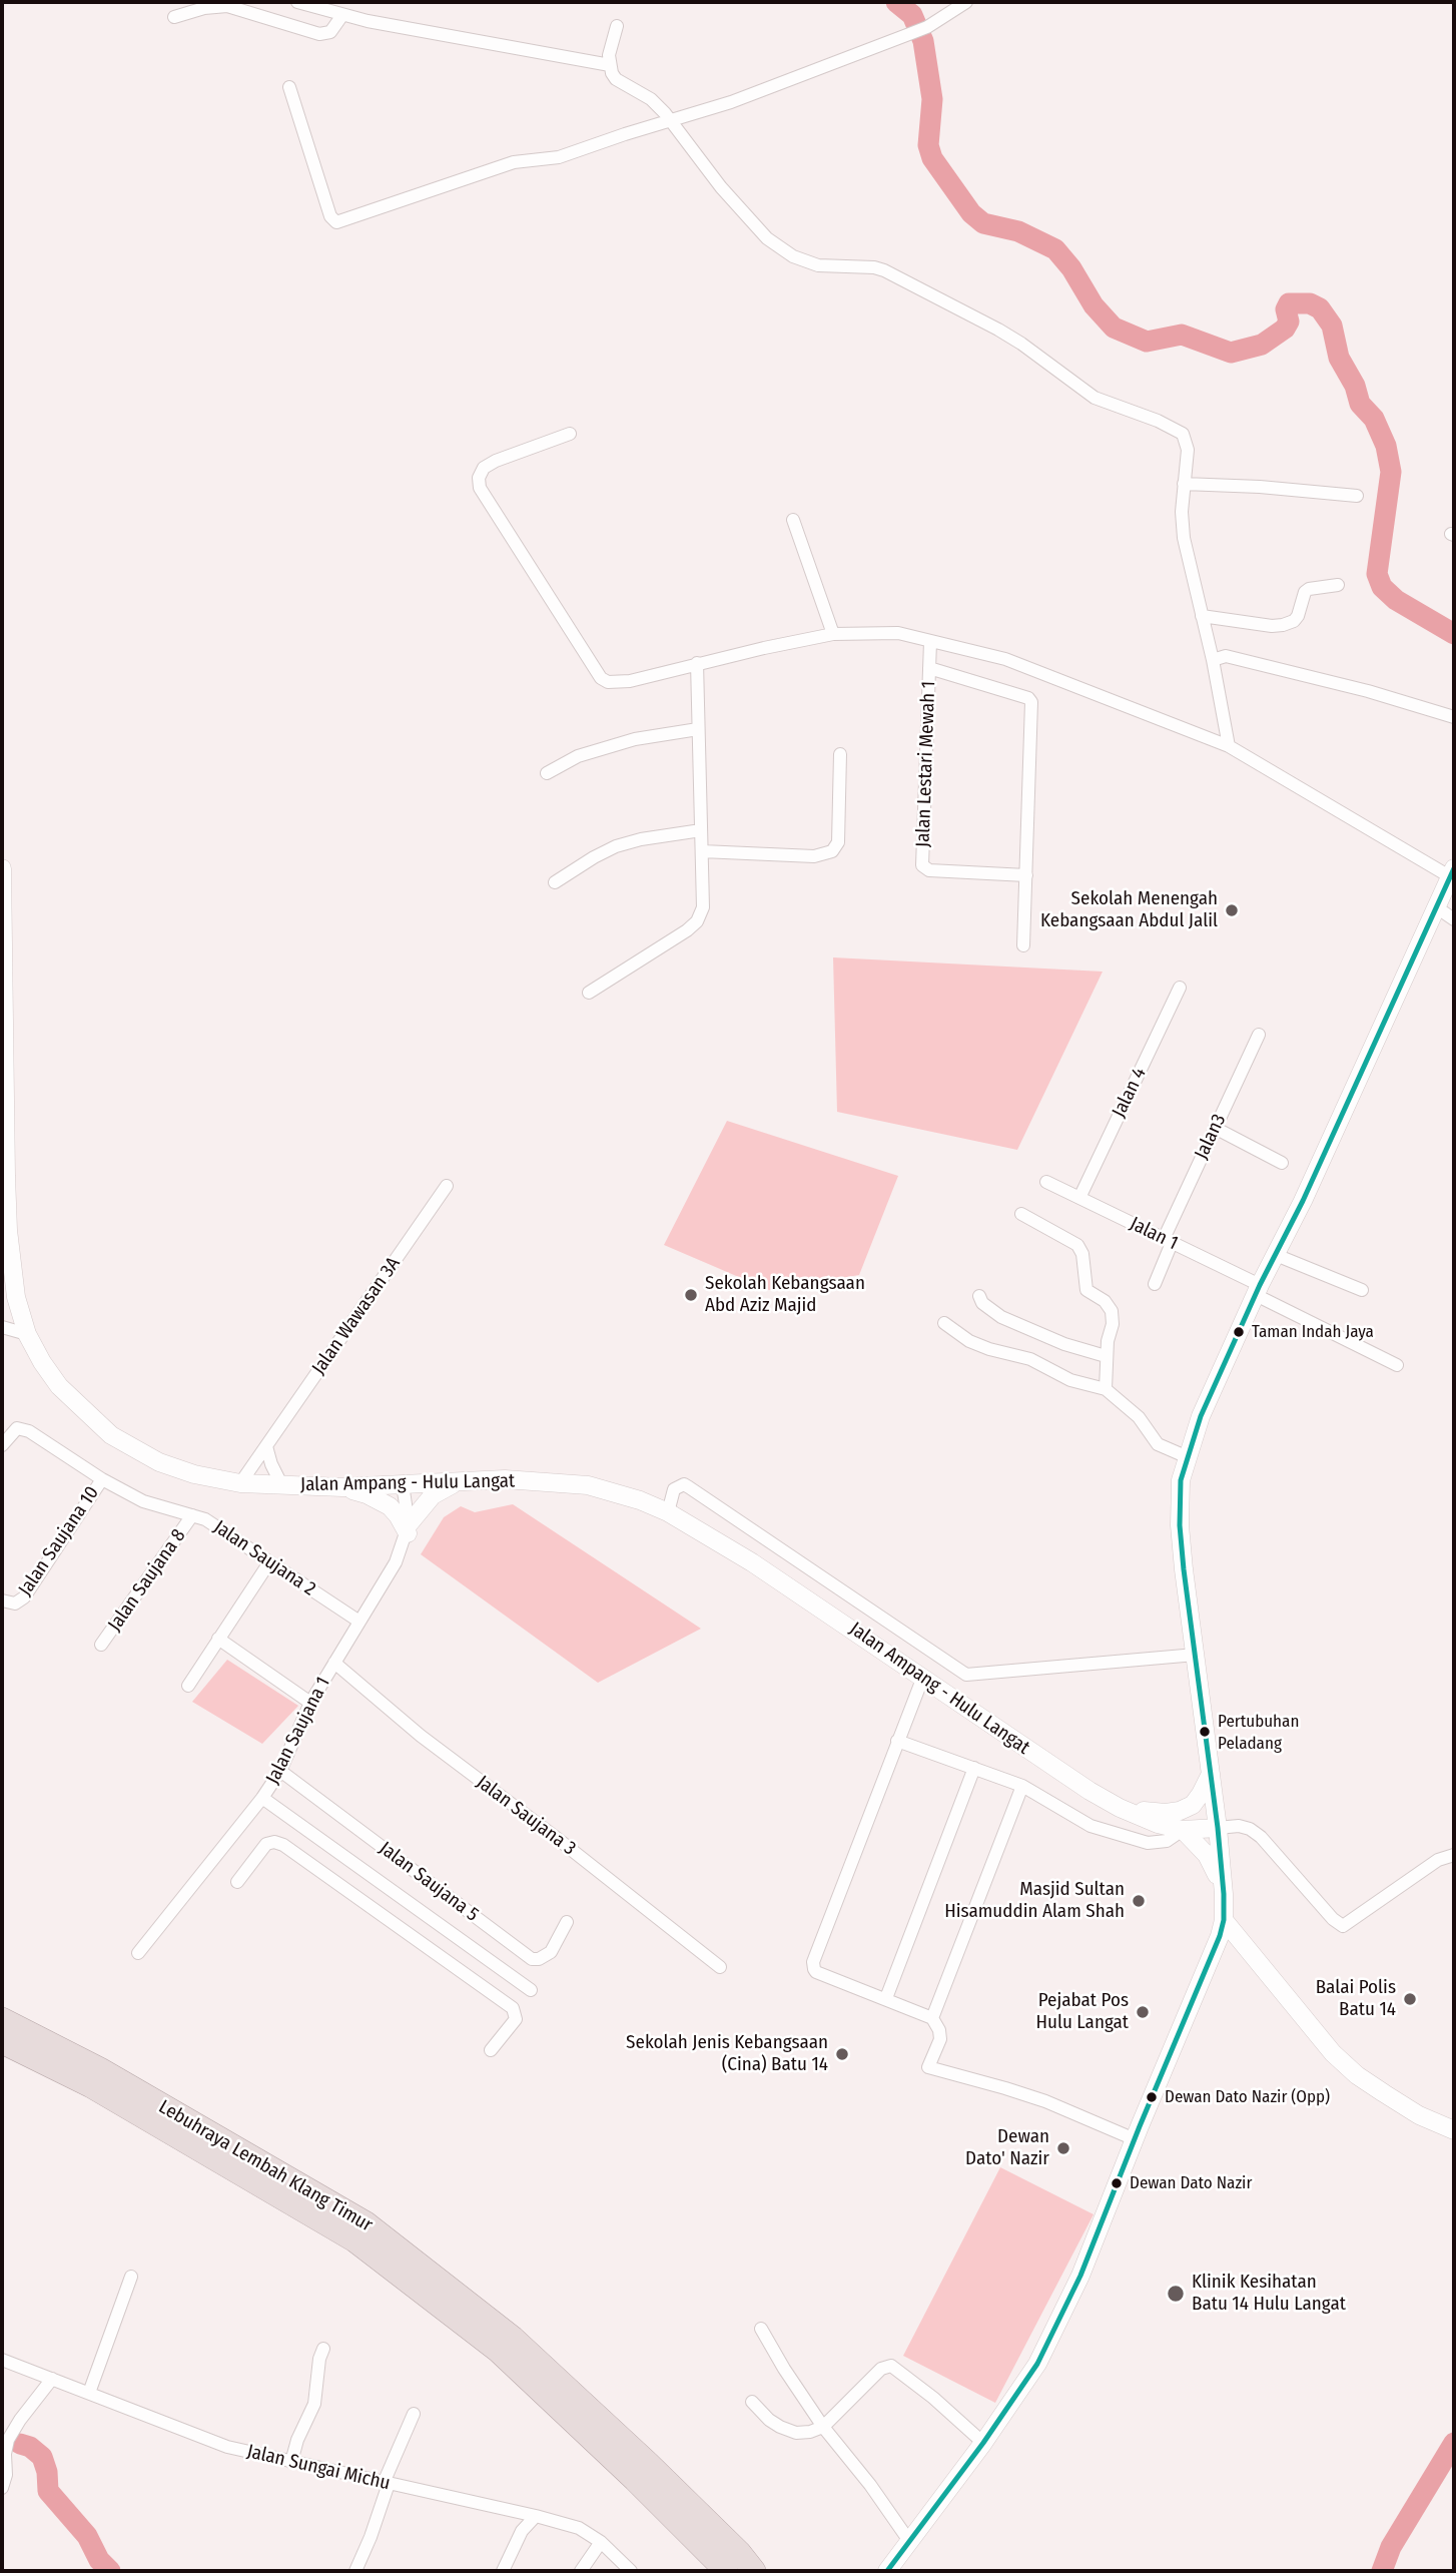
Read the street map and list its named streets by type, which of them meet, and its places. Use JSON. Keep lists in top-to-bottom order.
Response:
{
  "streets": {
    "highway": ["Lebuhraya Lembah Klang Timur"],
    "street": [
      "Jalan Lestari Mewah 1",
      "Jalan 4",
      "Jalan3",
      "Jalan 1",
      "Jalan Wawasan 3A",
      "Jalan Ampang - Hulu Langat",
      "Jalan Saujana 10",
      "Jalan Saujana 2",
      "Jalan Saujana 8",
      "Jalan Saujana 1",
      "Jalan Saujana 3",
      "Jalan Saujana 5",
      "Jalan Sungai Michu"
    ]
  },
  "crossings": [
    ["Jalan 4", "Jalan 1"],
    ["Jalan3", "Jalan 1"],
    ["Jalan Wawasan 3A", "Jalan Ampang - Hulu Langat"],
    ["Jalan Saujana 10", "Jalan Saujana 2"],
    ["Jalan Saujana 2", "Jalan Saujana 8"],
    ["Jalan Saujana 2", "Jalan Saujana 1"],
    ["Jalan Saujana 1", "Jalan Saujana 3"],
    ["Jalan Saujana 1", "Jalan Saujana 5"]
  ],
  "places": [
    "Sekolah Menengah Kebangsaan Abdul Jalil",
    "Sekolah Kebangsaan Abd Aziz Majid",
    "Taman Indah Jaya",
    "Pertubuhan Peladang",
    "Masjid Sultan Hisamuddin Alam Shah",
    "Balai Polis Batu 14",
    "Pejabat Pos Hulu Langat",
    "Sekolah Jenis Kebangsaan (Cina) Batu 14",
    "Dewan Dato Nazir (Opp)",
    "Dewan Dato' Nazir",
    "Dewan Dato Nazir",
    "Klinik Kesihatan Batu 14 Hulu Langat"
  ]
}
